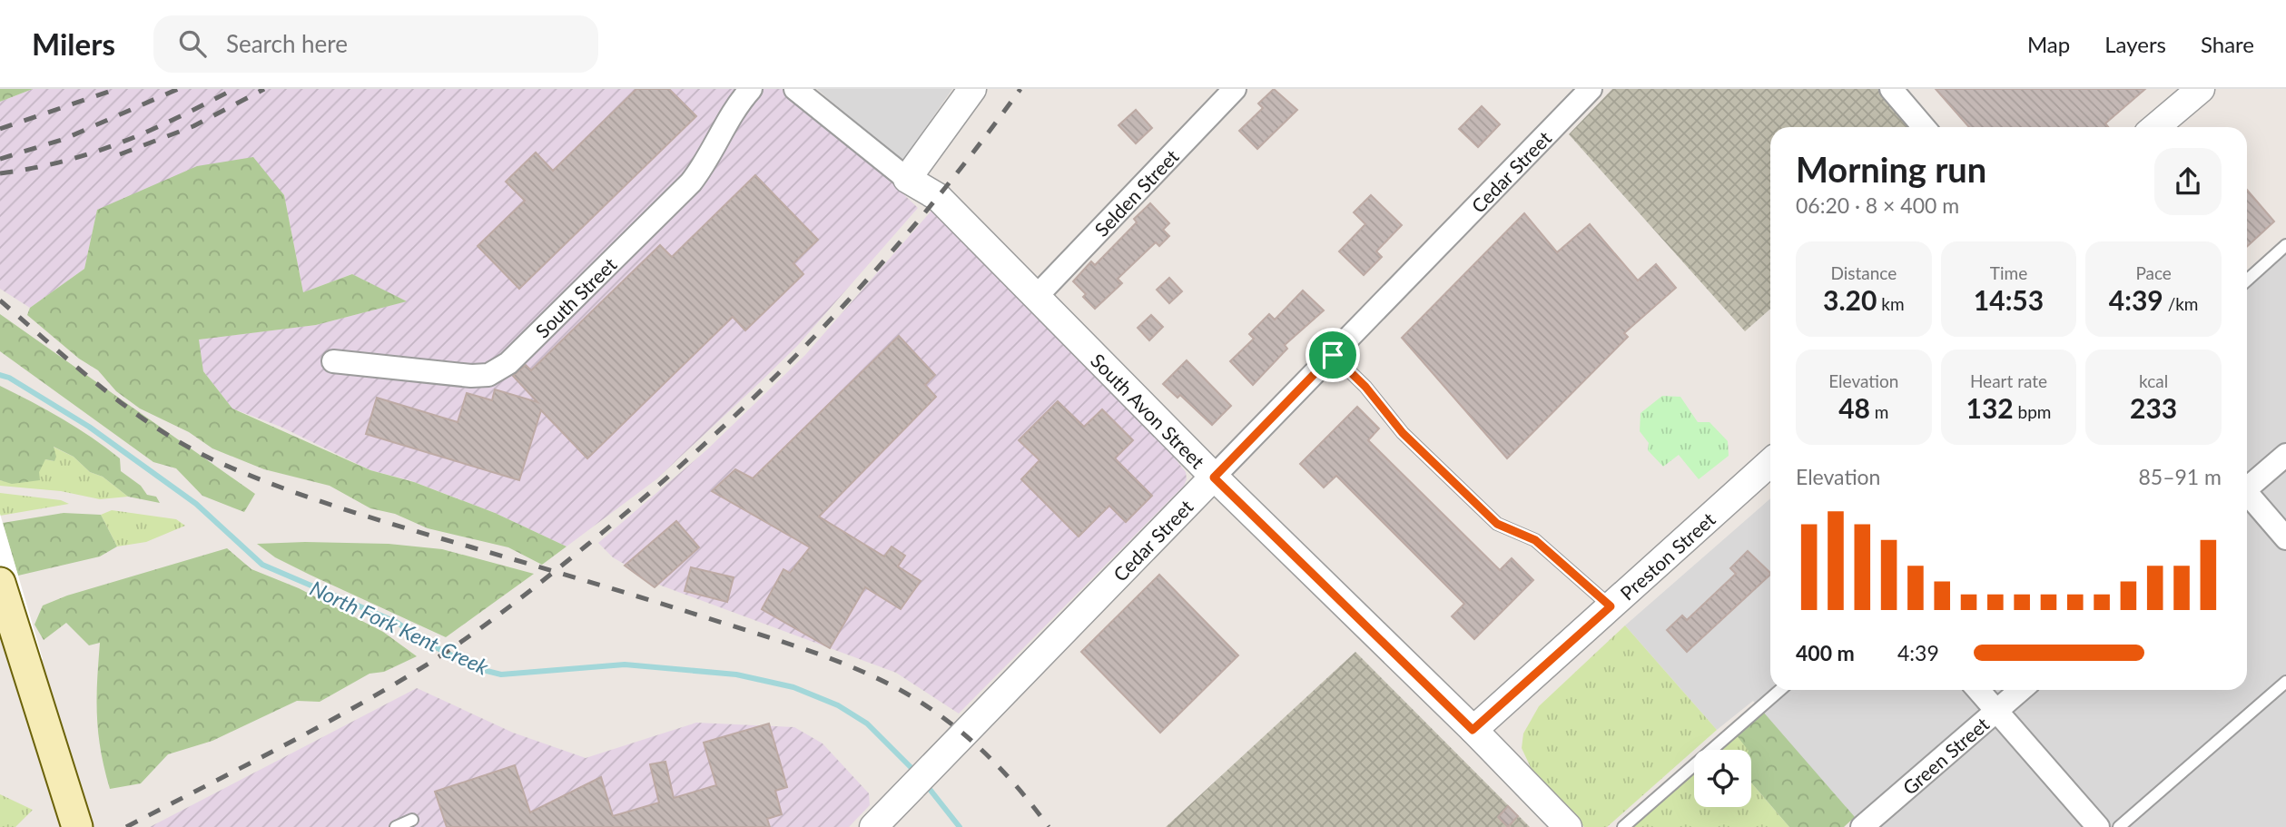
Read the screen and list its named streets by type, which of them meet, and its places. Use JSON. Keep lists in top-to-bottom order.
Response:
{
  "streets": {
    "street": [
      "Cedar Street",
      "Selden Street",
      "South Street",
      "South Avon Street",
      "Preston Street",
      "Green Street"
    ]
  },
  "crossings": [
    ["Cedar Street", "South Avon Street"],
    ["Selden Street", "South Avon Street"],
    ["South Avon Street", "Preston Street"]
  ],
  "water": ["North Fork Kent Creek"],
  "page": {
    "header": "Milers",
    "search": "Search here",
    "nav": ["Map", "Layers", "Share"],
    "heading": ["Morning run", "06:20 · 8 × 400 m"],
    "stats": [
      ["Distance", "3.20 km"],
      ["Time", "14:53"],
      ["Pace", "4:39 /km"],
      ["Elevation", "48 m"],
      ["Heart rate", "132 bpm"],
      ["kcal", "233"]
    ],
    "chart": ["Elevation", "85–91 m"],
    "list": [
      {
        "name": "400 m",
        "note": "4:39"
      }
    ]
  }
}
